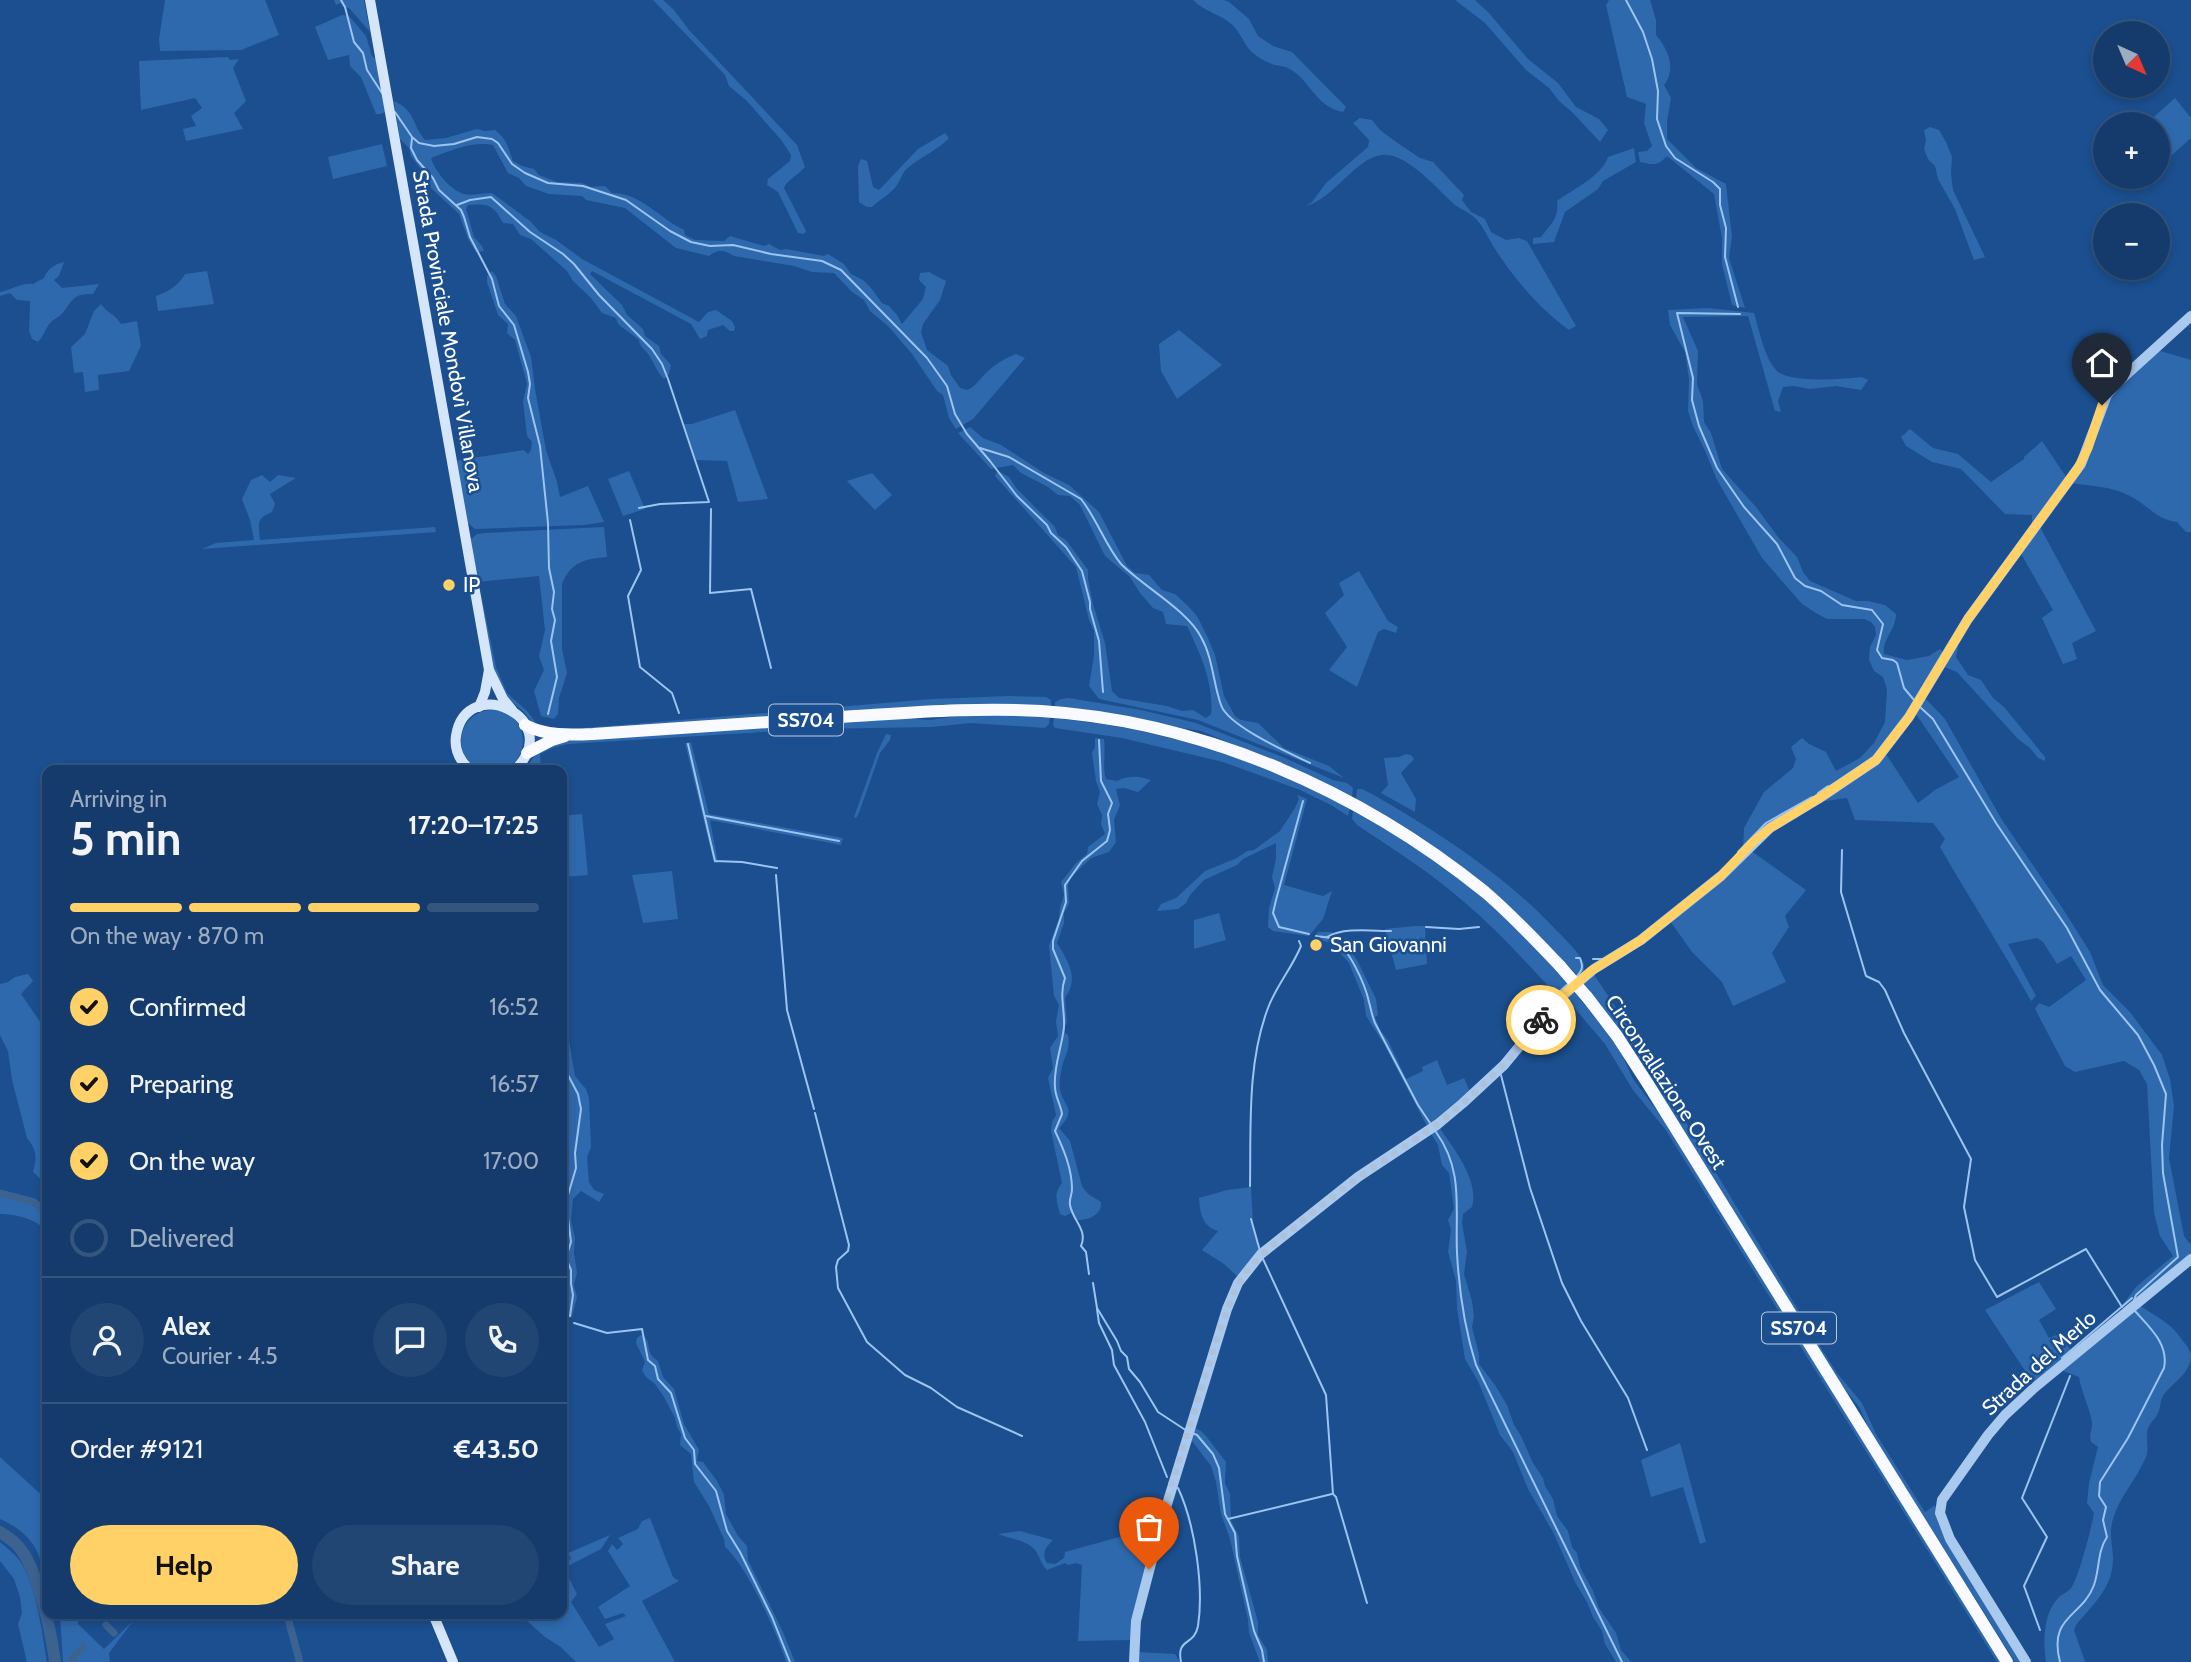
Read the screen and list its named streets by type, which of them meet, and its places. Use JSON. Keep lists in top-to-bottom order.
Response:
{
  "streets": {
    "highway": ["SS704", "Circonvallazione Ovest"],
    "main road": ["Strada Provinciale Mondovì Villanova"],
    "street": ["Strada del Merlo"]
  },
  "crossings": [
    ["Strada Provinciale Mondovì Villanova", "SS704"],
    ["SS704", "Circonvallazione Ovest"]
  ],
  "places": ["IP", "San Giovanni"],
  "north": "bottom right",
  "page": {
    "map_buttons": ["+", "−"],
    "heading": ["5 min", "Arriving in", "17:20–17:25"],
    "panel": [
      "Alex",
      "Courier · 4.5",
      "Order #9121",
      "€43.50"
    ],
    "bar": "On the way · 870 m",
    "list": [
      ["Confirmed", "16:52"],
      ["Preparing", "16:57"],
      ["On the way", "17:00"],
      "Delivered"
    ],
    "buttons": ["Help", "Share"]
  }
}
